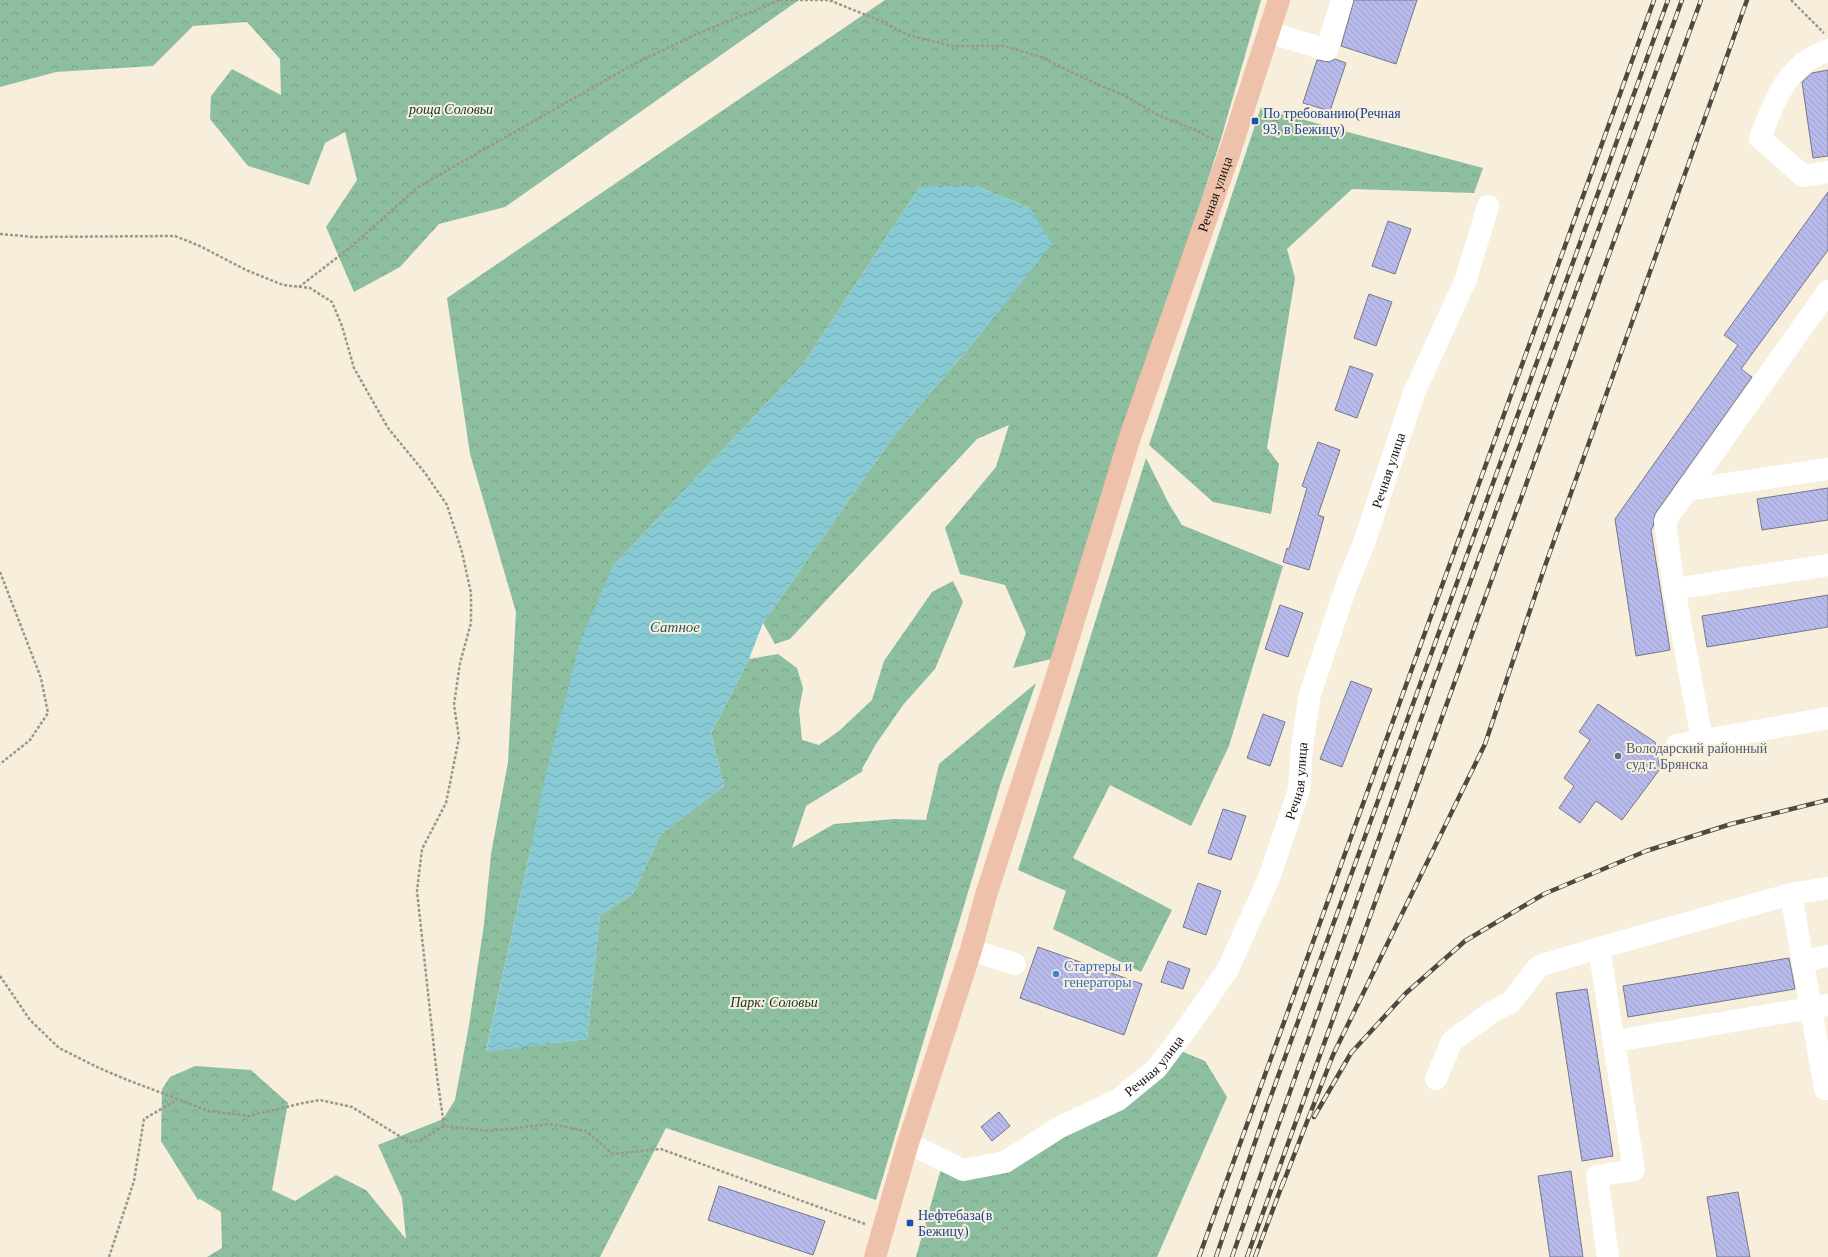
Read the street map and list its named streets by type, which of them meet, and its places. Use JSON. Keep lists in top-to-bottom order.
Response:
{
  "streets": {
    "main road": ["Речная улица"]
  },
  "water": ["Сатное"],
  "parks": ["роща Соловьи", "Парк: Соловьи"],
  "places": {
    "transit": ["По требованию(Речная 93, в Бежицу)", "Нефтебаза(в Бежицу)"],
    "other": ["Володарский районный суд г. Брянска", "Стартеры и генераторы"]
  }
}
